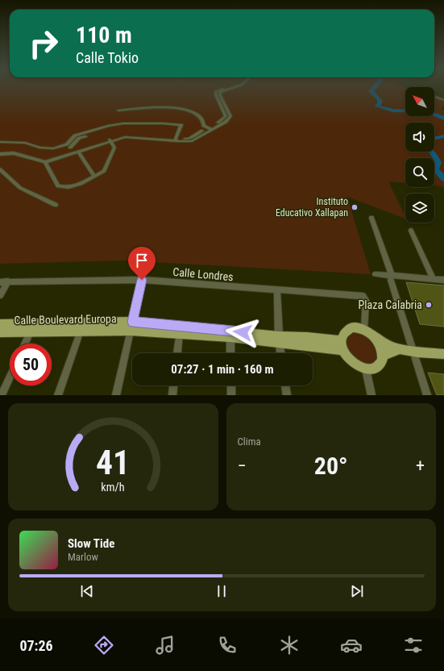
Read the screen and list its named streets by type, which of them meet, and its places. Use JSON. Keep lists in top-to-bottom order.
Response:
{
  "streets": {
    "main road": ["Calle Boulevard Europa"],
    "street": ["Calle Londres"]
  },
  "crossings": [
    ["Calle Londres", "Calle Boulevard Europa"]
  ],
  "places": ["Instituto Educativo Xallapan", "Plaza Calabria"],
  "north": "top left",
  "page": {
    "turn": ["110 m", "Calle Tokio"],
    "limit": "50",
    "trip": "07:27 · 1 min · 160 m",
    "tile": "Clima",
    "heat": ["−", "20°", "+"],
    "song": ["Slow Tide", "Marlow"],
    "tabs": "07:26",
    "gauge": ["41", "km/h"]
  }
}
